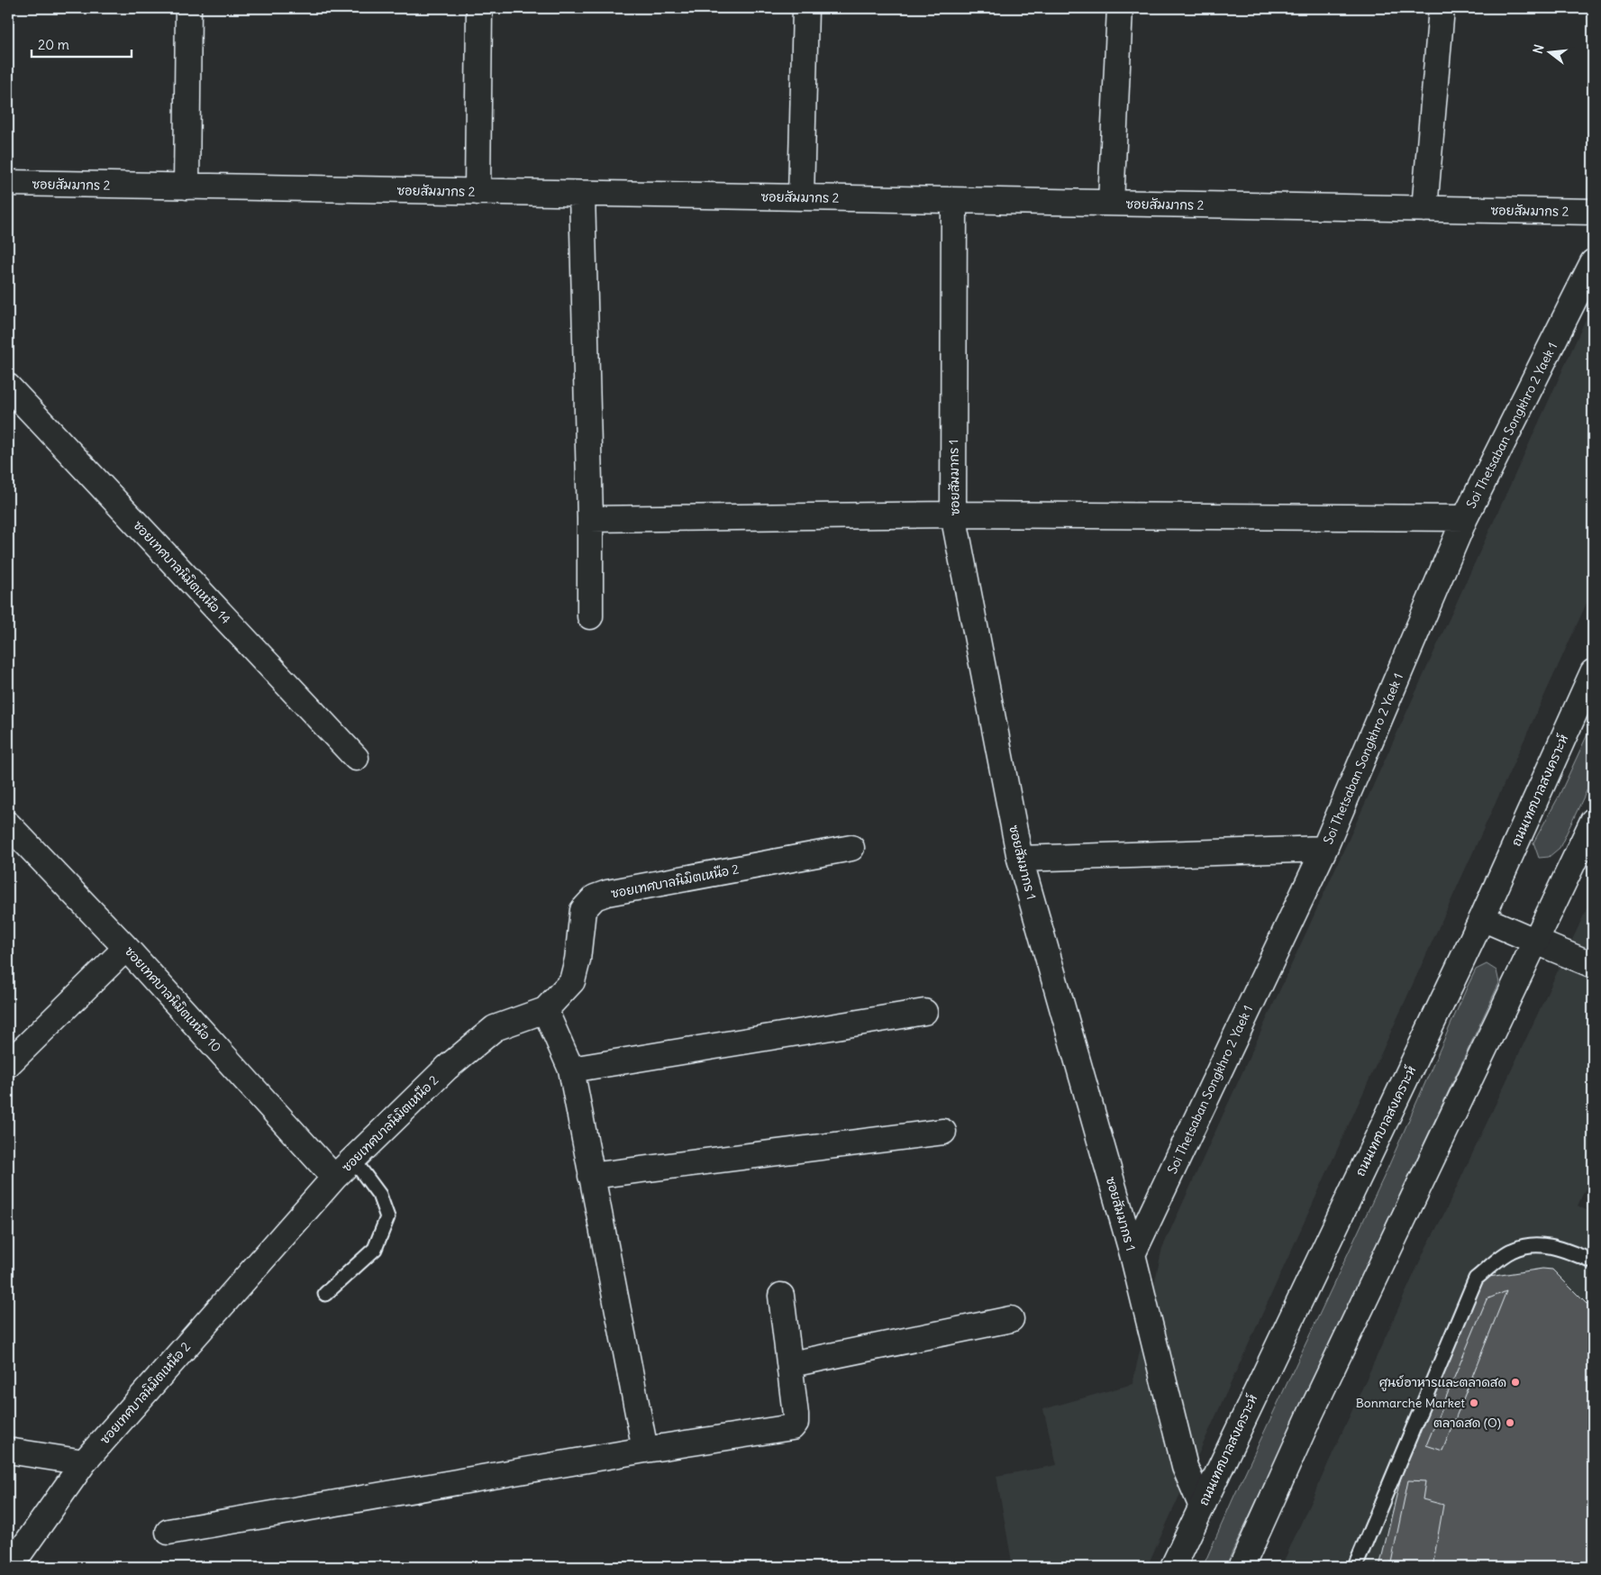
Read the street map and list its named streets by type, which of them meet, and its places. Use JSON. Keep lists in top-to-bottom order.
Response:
{
  "streets": {
    "street": [
      "ซอยสัมมากร 2",
      "Soi Thetsaban Songkhro 2 Yaek 1",
      "ซอยสัมมากร 1",
      "ซอยเทศบาลนิมิตเหนือ 14",
      "ถนนเทศบาลสงเคราะห์",
      "ซอยเทศบาลนิมิตเหนือ 2",
      "ซอยเทศบาลนิมิตเหนือ 10"
    ]
  },
  "crossings": [
    ["ซอยสัมมากร 2", "ซอยสัมมากร 1"],
    ["Soi Thetsaban Songkhro 2 Yaek 1", "ซอยสัมมากร 1"],
    ["ซอยสัมมากร 1", "ถนนเทศบาลสงเคราะห์"],
    ["ซอยเทศบาลนิมิตเหนือ 2", "ซอยเทศบาลนิมิตเหนือ 10"]
  ],
  "places": ["ศูนย์อาหารและตลาดสด", "Bonmarche Market", "ตลาดสด (O)"],
  "scale_bar": "20 m",
  "north": "left"
}
